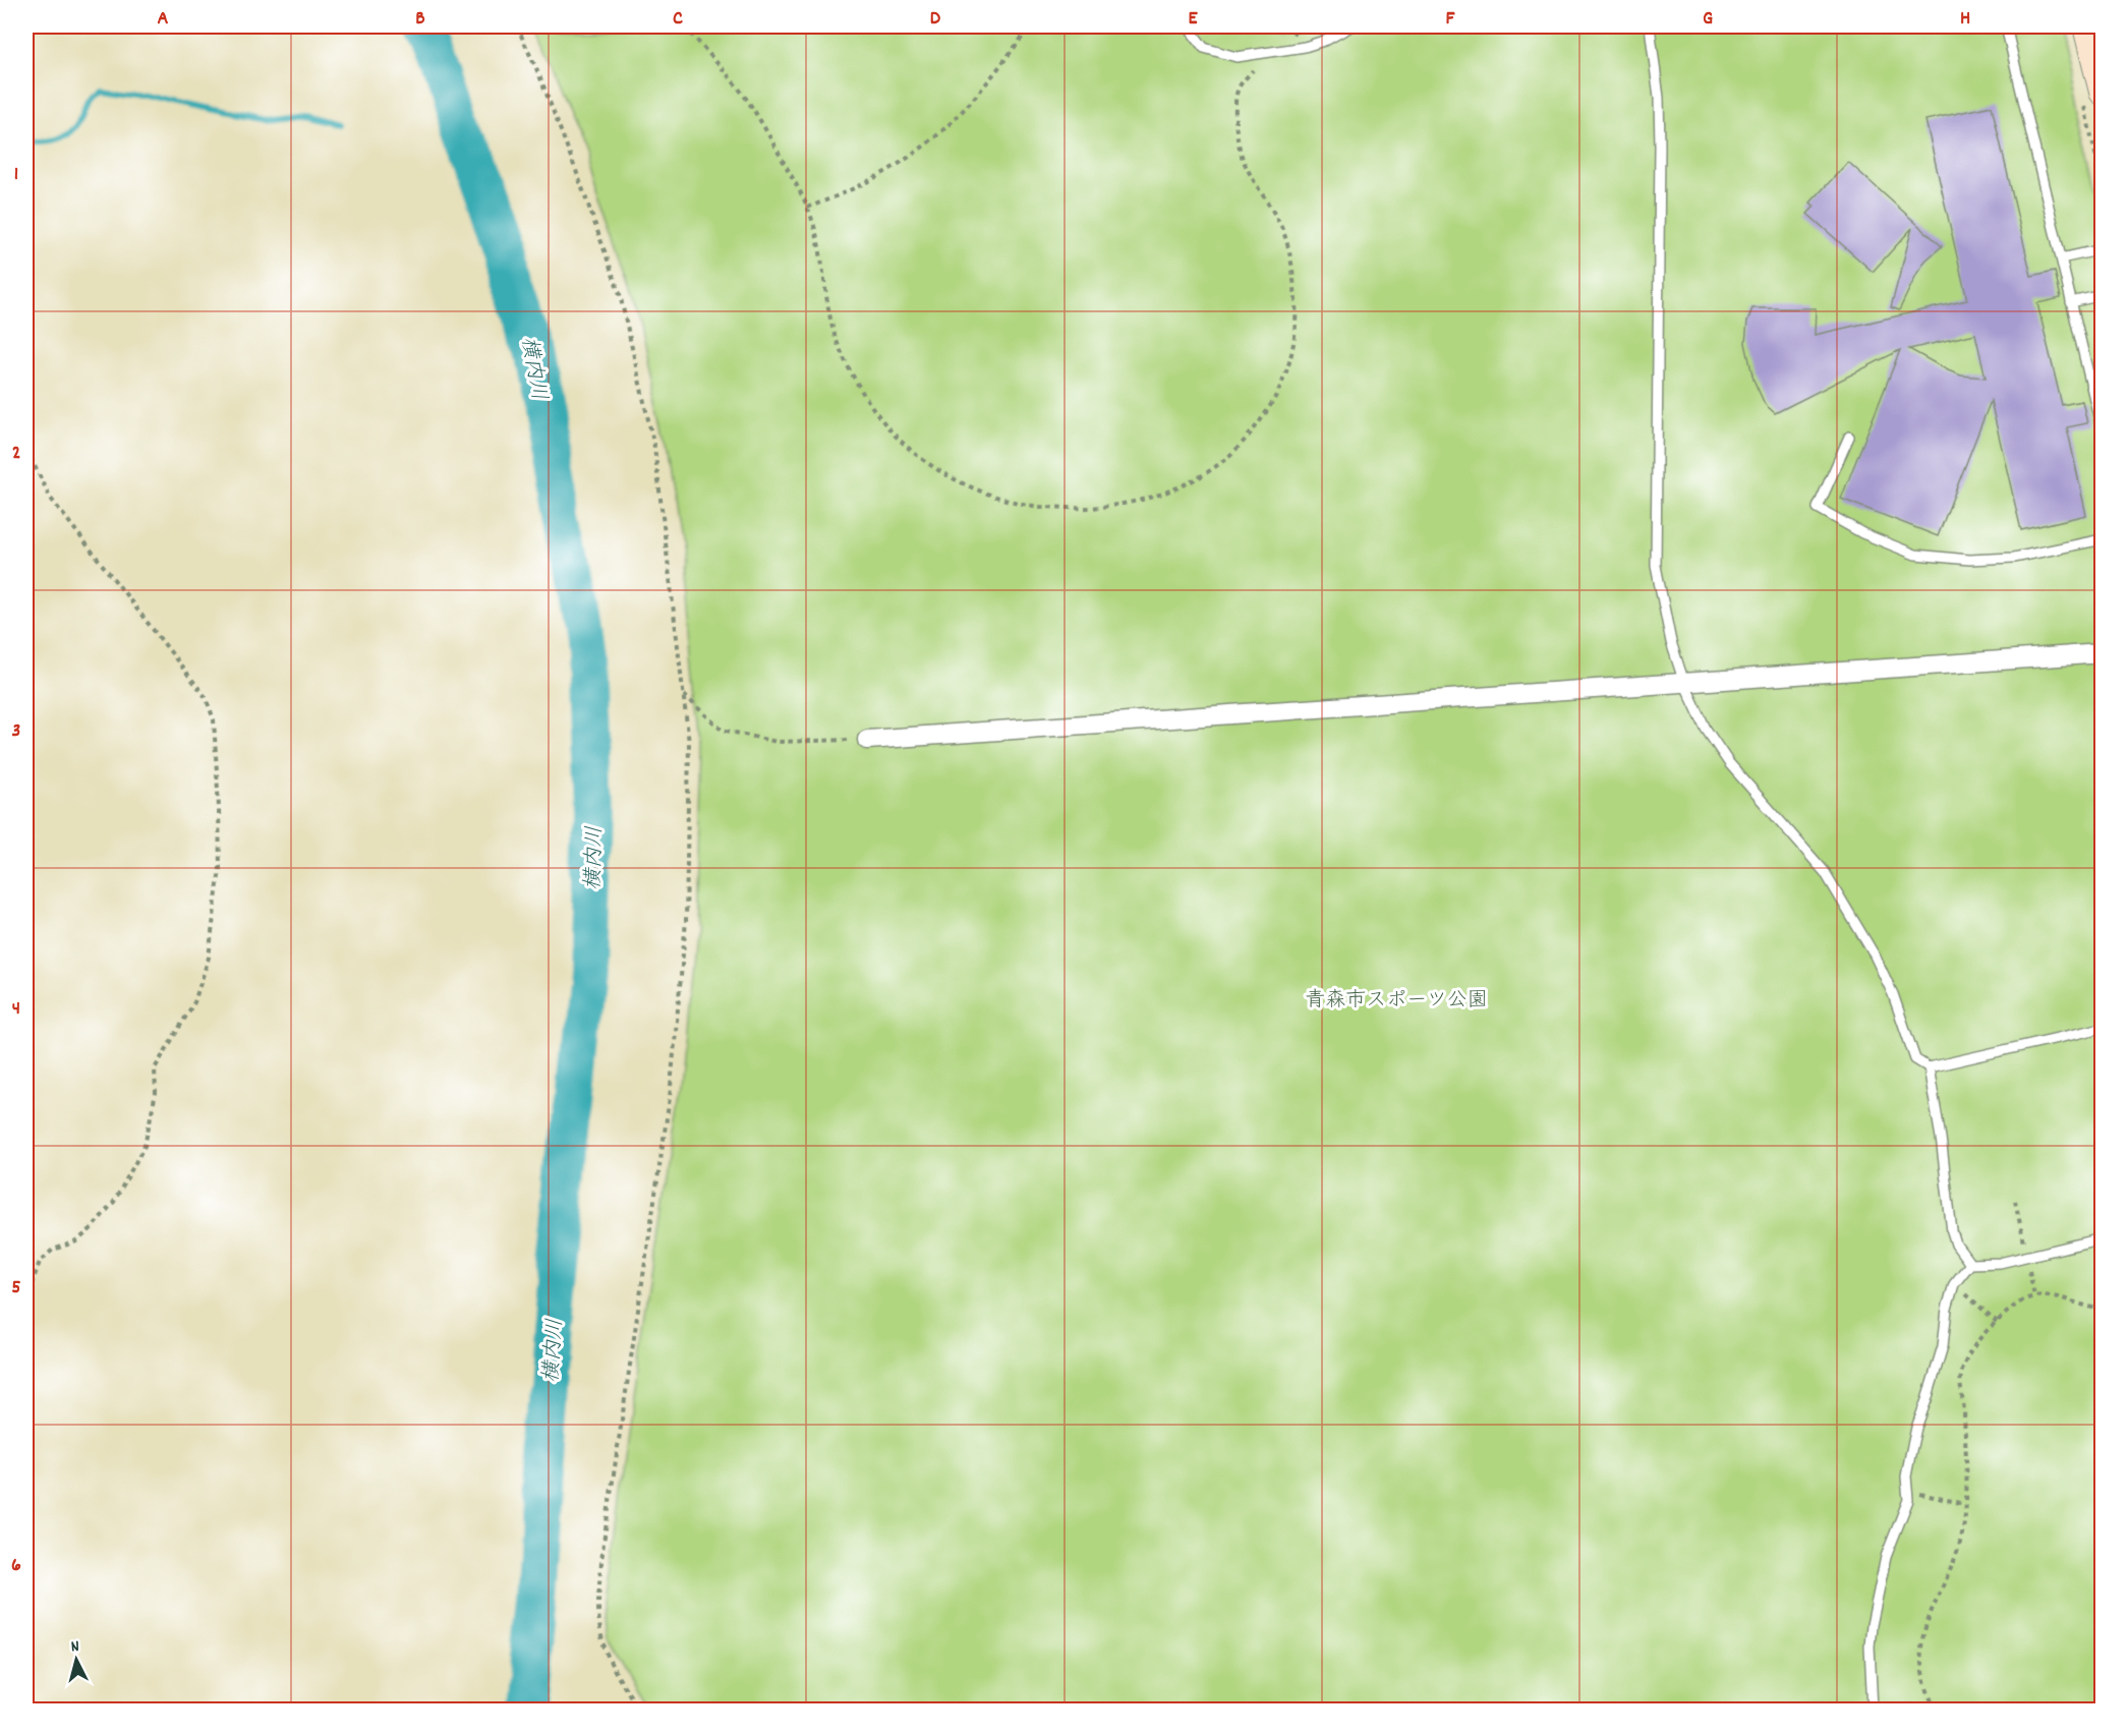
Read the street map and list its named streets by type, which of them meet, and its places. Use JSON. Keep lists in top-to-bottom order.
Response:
{
  "water": ["横内川"],
  "parks": ["青森市スポーツ公園"],
  "north": "top",
  "grid": {
    "columns": [
      "A",
      "B",
      "C",
      "D",
      "E",
      "F",
      "G",
      "H"
    ],
    "rows": [
      "1",
      "2",
      "3",
      "4",
      "5",
      "6"
    ]
  }
}
